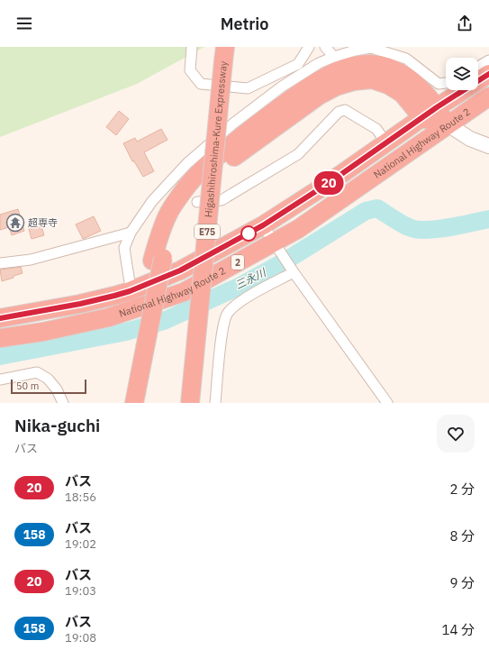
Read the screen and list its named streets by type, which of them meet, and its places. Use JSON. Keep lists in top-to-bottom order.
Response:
{
  "streets": {
    "highway": [
      "Higashihiroshima-Kure Expressway",
      "National Highway Route 2",
      "E75",
      "2"
    ]
  },
  "water": ["三永川"],
  "places": {
    "temple": ["超専寺"]
  },
  "lines": ["bus line 20"],
  "scale_bar": "50 m",
  "page": {
    "header": "Metrio",
    "on_map": "20",
    "scale": "50 m",
    "heading": ["Nika-guchi", "バス"],
    "list": [
      {
        "mark": "20",
        "name": "バス",
        "note": "18:56",
        "value": "2 分"
      },
      {
        "mark": "158",
        "name": "バス",
        "note": "19:02",
        "value": "8 分"
      },
      {
        "mark": "20",
        "name": "バス",
        "note": "19:03",
        "value": "9 分"
      },
      {
        "mark": "158",
        "name": "バス",
        "note": "19:08",
        "value": "14 分"
      }
    ]
  }
}
